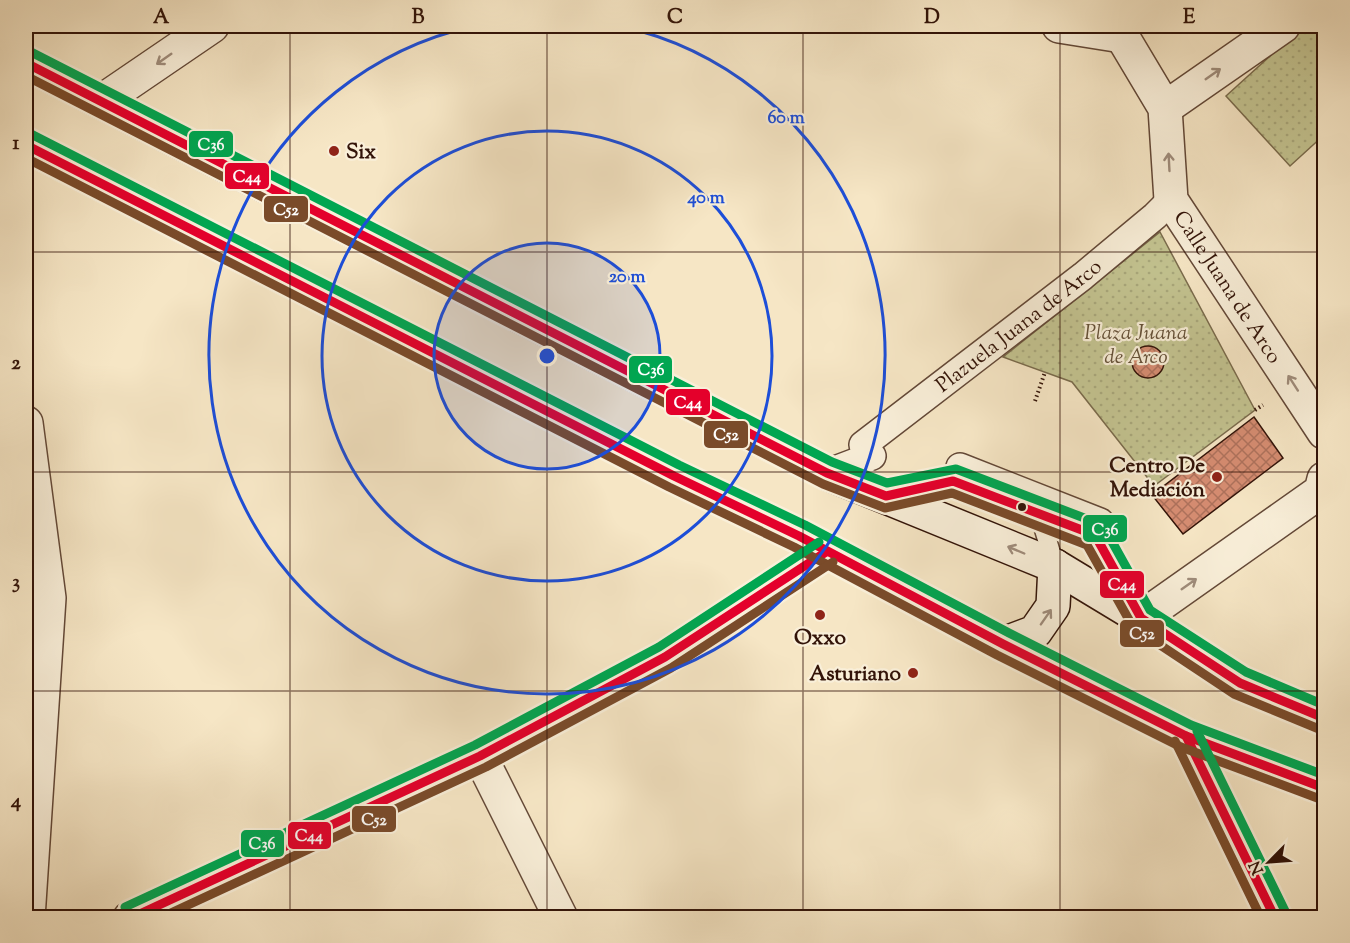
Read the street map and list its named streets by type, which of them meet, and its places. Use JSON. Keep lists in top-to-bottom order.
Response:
{
  "streets": {
    "main road": ["Calle Juana de Arco"],
    "street": ["Plazuela Juana de Arco"]
  },
  "crossings": [
    ["Calle Juana de Arco", "Plazuela Juana de Arco"]
  ],
  "one_way": ["Calle Juana de Arco"],
  "parks": ["Plaza Juana de Arco"],
  "places": [
    "Six",
    "Centro De Mediación",
    "Oxxo",
    "Asturiano"
  ],
  "lines": ["transit line C36", "transit line C44", "transit line C52"],
  "north": "bottom left",
  "grid": {
    "columns": [
      "A",
      "B",
      "C",
      "D",
      "E"
    ],
    "rows": [
      "1",
      "2",
      "3",
      "4"
    ]
  },
  "rings": ["60 m", "40 m", "20 m"]
}
